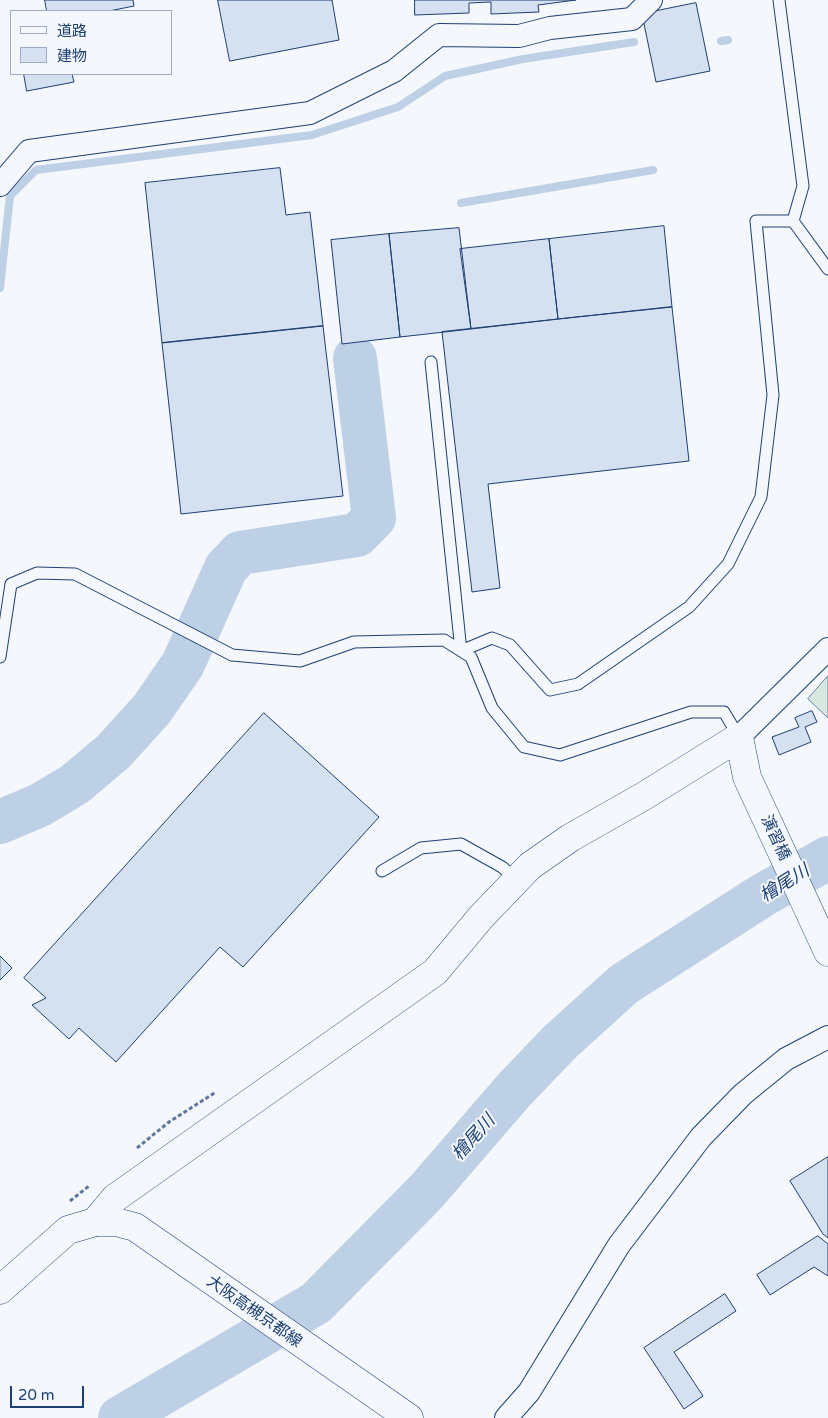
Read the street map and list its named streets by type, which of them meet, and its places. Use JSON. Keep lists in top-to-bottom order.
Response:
{
  "streets": {
    "street": ["演習橋", "大阪高槻京都線"]
  },
  "water": ["檜尾川"],
  "legend": ["道路", "建物"],
  "scale_bar": "20 m"
}
